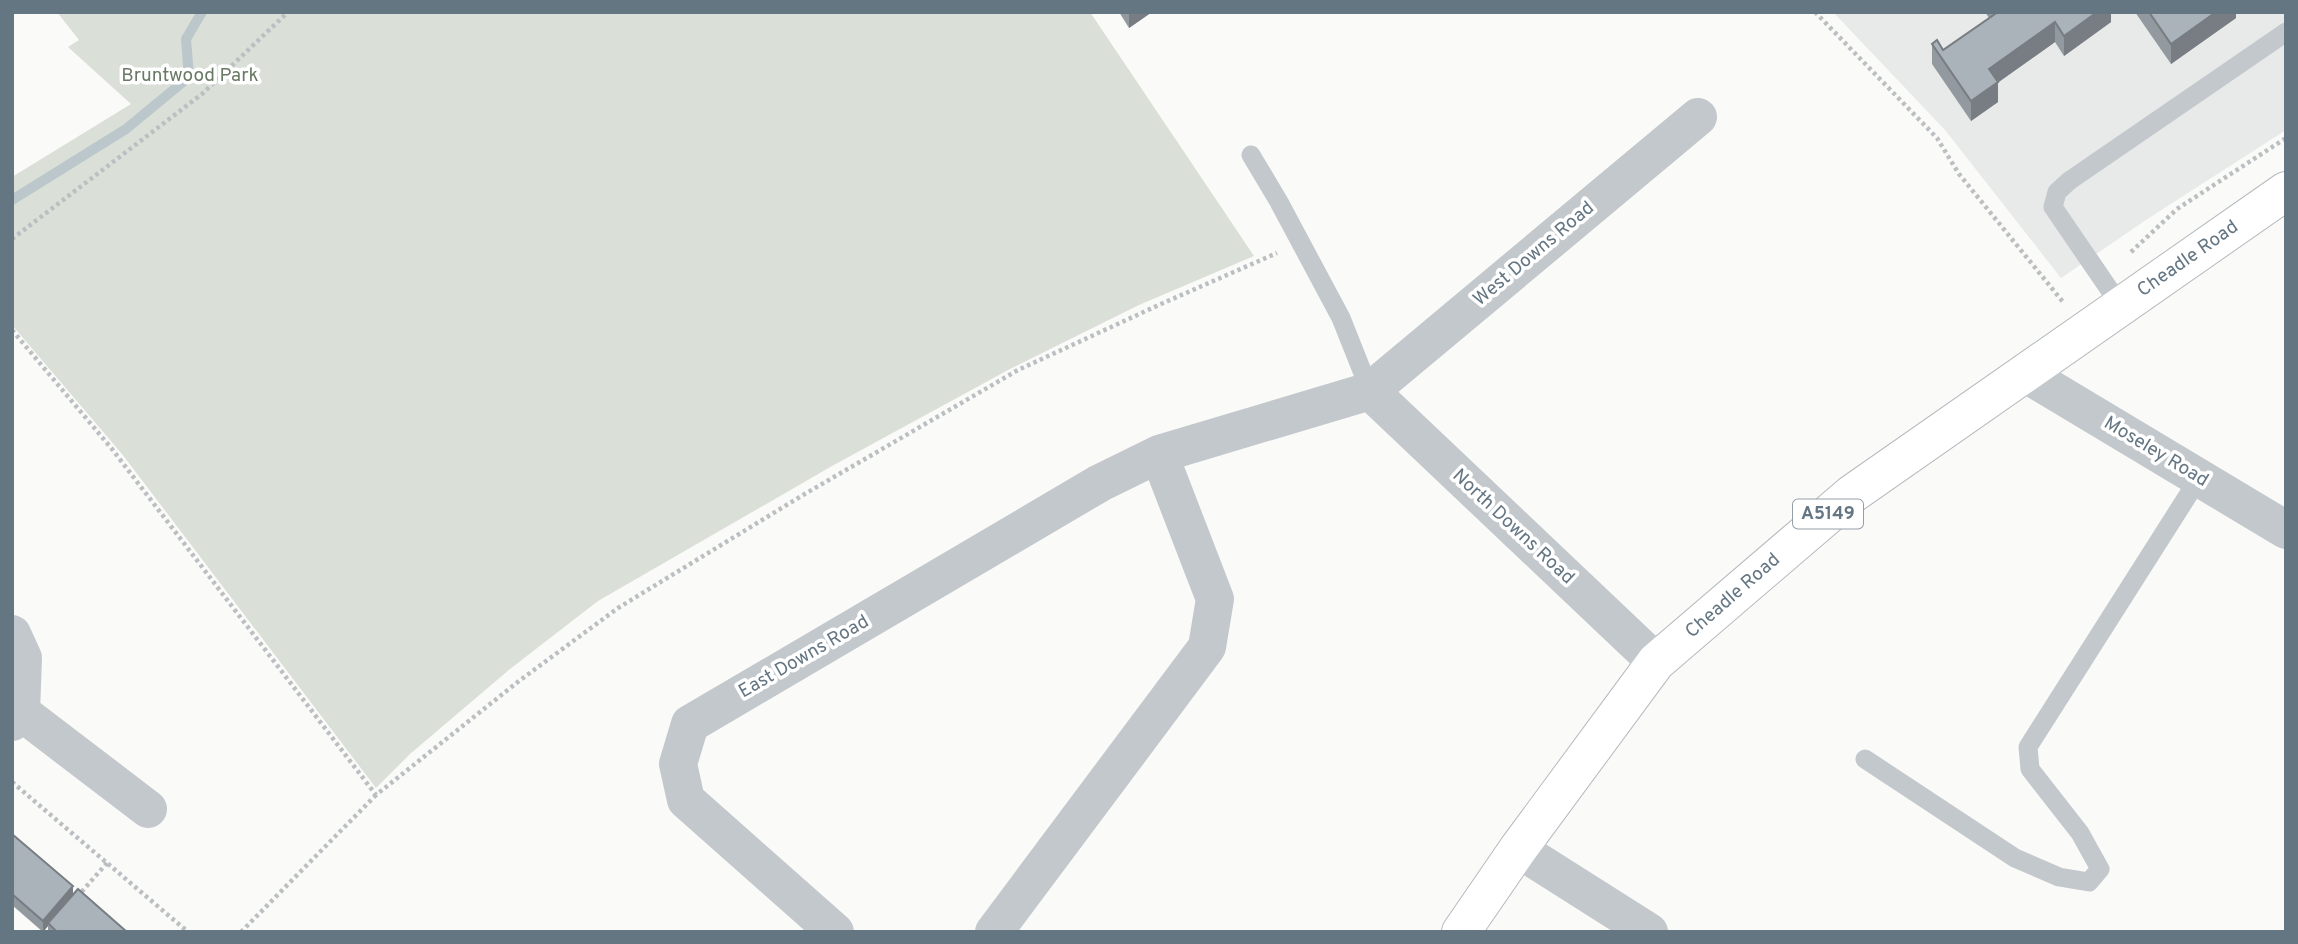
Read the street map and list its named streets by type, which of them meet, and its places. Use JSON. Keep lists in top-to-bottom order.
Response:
{
  "streets": {
    "main road": ["Cheadle Road", "A5149"],
    "street": [
      "West Downs Road",
      "Moseley Road",
      "North Downs Road",
      "East Downs Road"
    ]
  },
  "crossings": [
    ["West Downs Road", "North Downs Road"],
    ["West Downs Road", "East Downs Road"],
    ["Cheadle Road", "Moseley Road"],
    ["Cheadle Road", "North Downs Road"],
    ["North Downs Road", "East Downs Road"]
  ],
  "parks": ["Bruntwood Park"]
}
